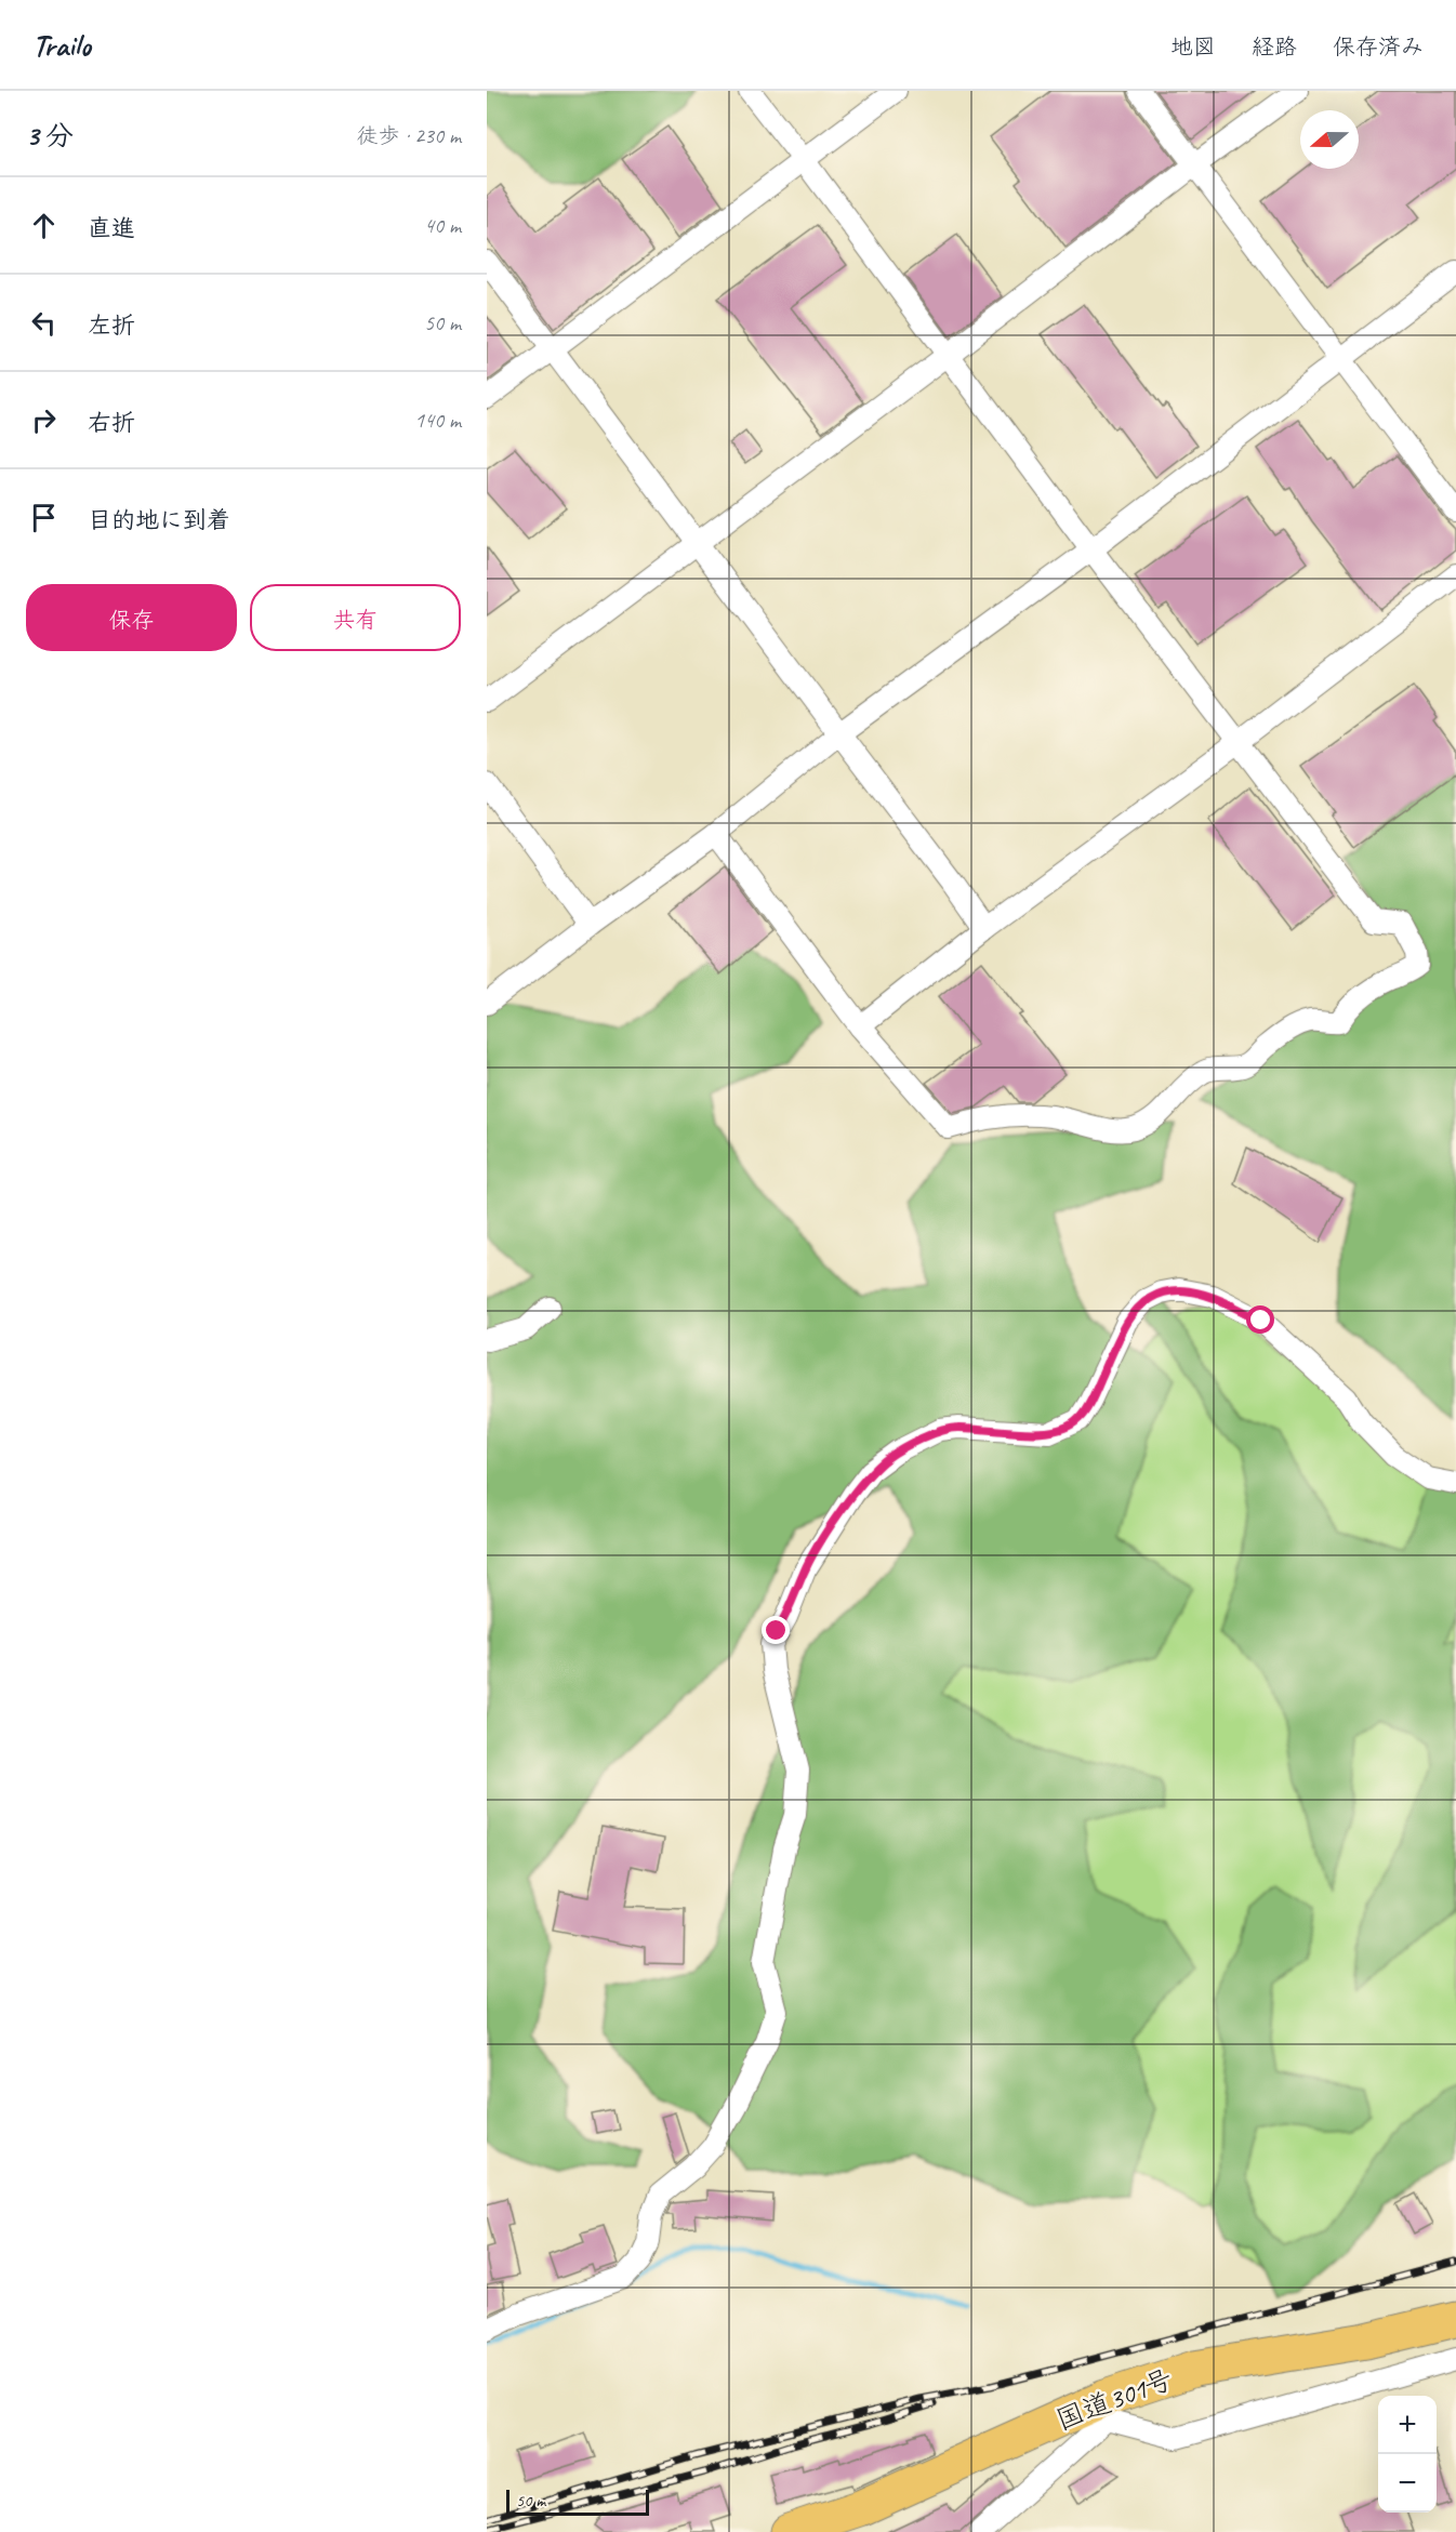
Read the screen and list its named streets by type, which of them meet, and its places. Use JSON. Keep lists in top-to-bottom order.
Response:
{
  "streets": {
    "highway": ["国道301号"]
  },
  "scale_bar": "50 m",
  "north": "left",
  "page": {
    "header": "Trailo",
    "nav": ["地図", "経路", "保存済み"],
    "heading": ["3 分", "徒歩 · 230 m"],
    "list": [
      ["直進", "40 m"],
      ["左折", "50 m"],
      ["右折", "140 m"],
      "目的地に到着"
    ],
    "buttons": ["保存", "共有"],
    "map_buttons": ["+", "−"],
    "scale": "50 m"
  }
}
